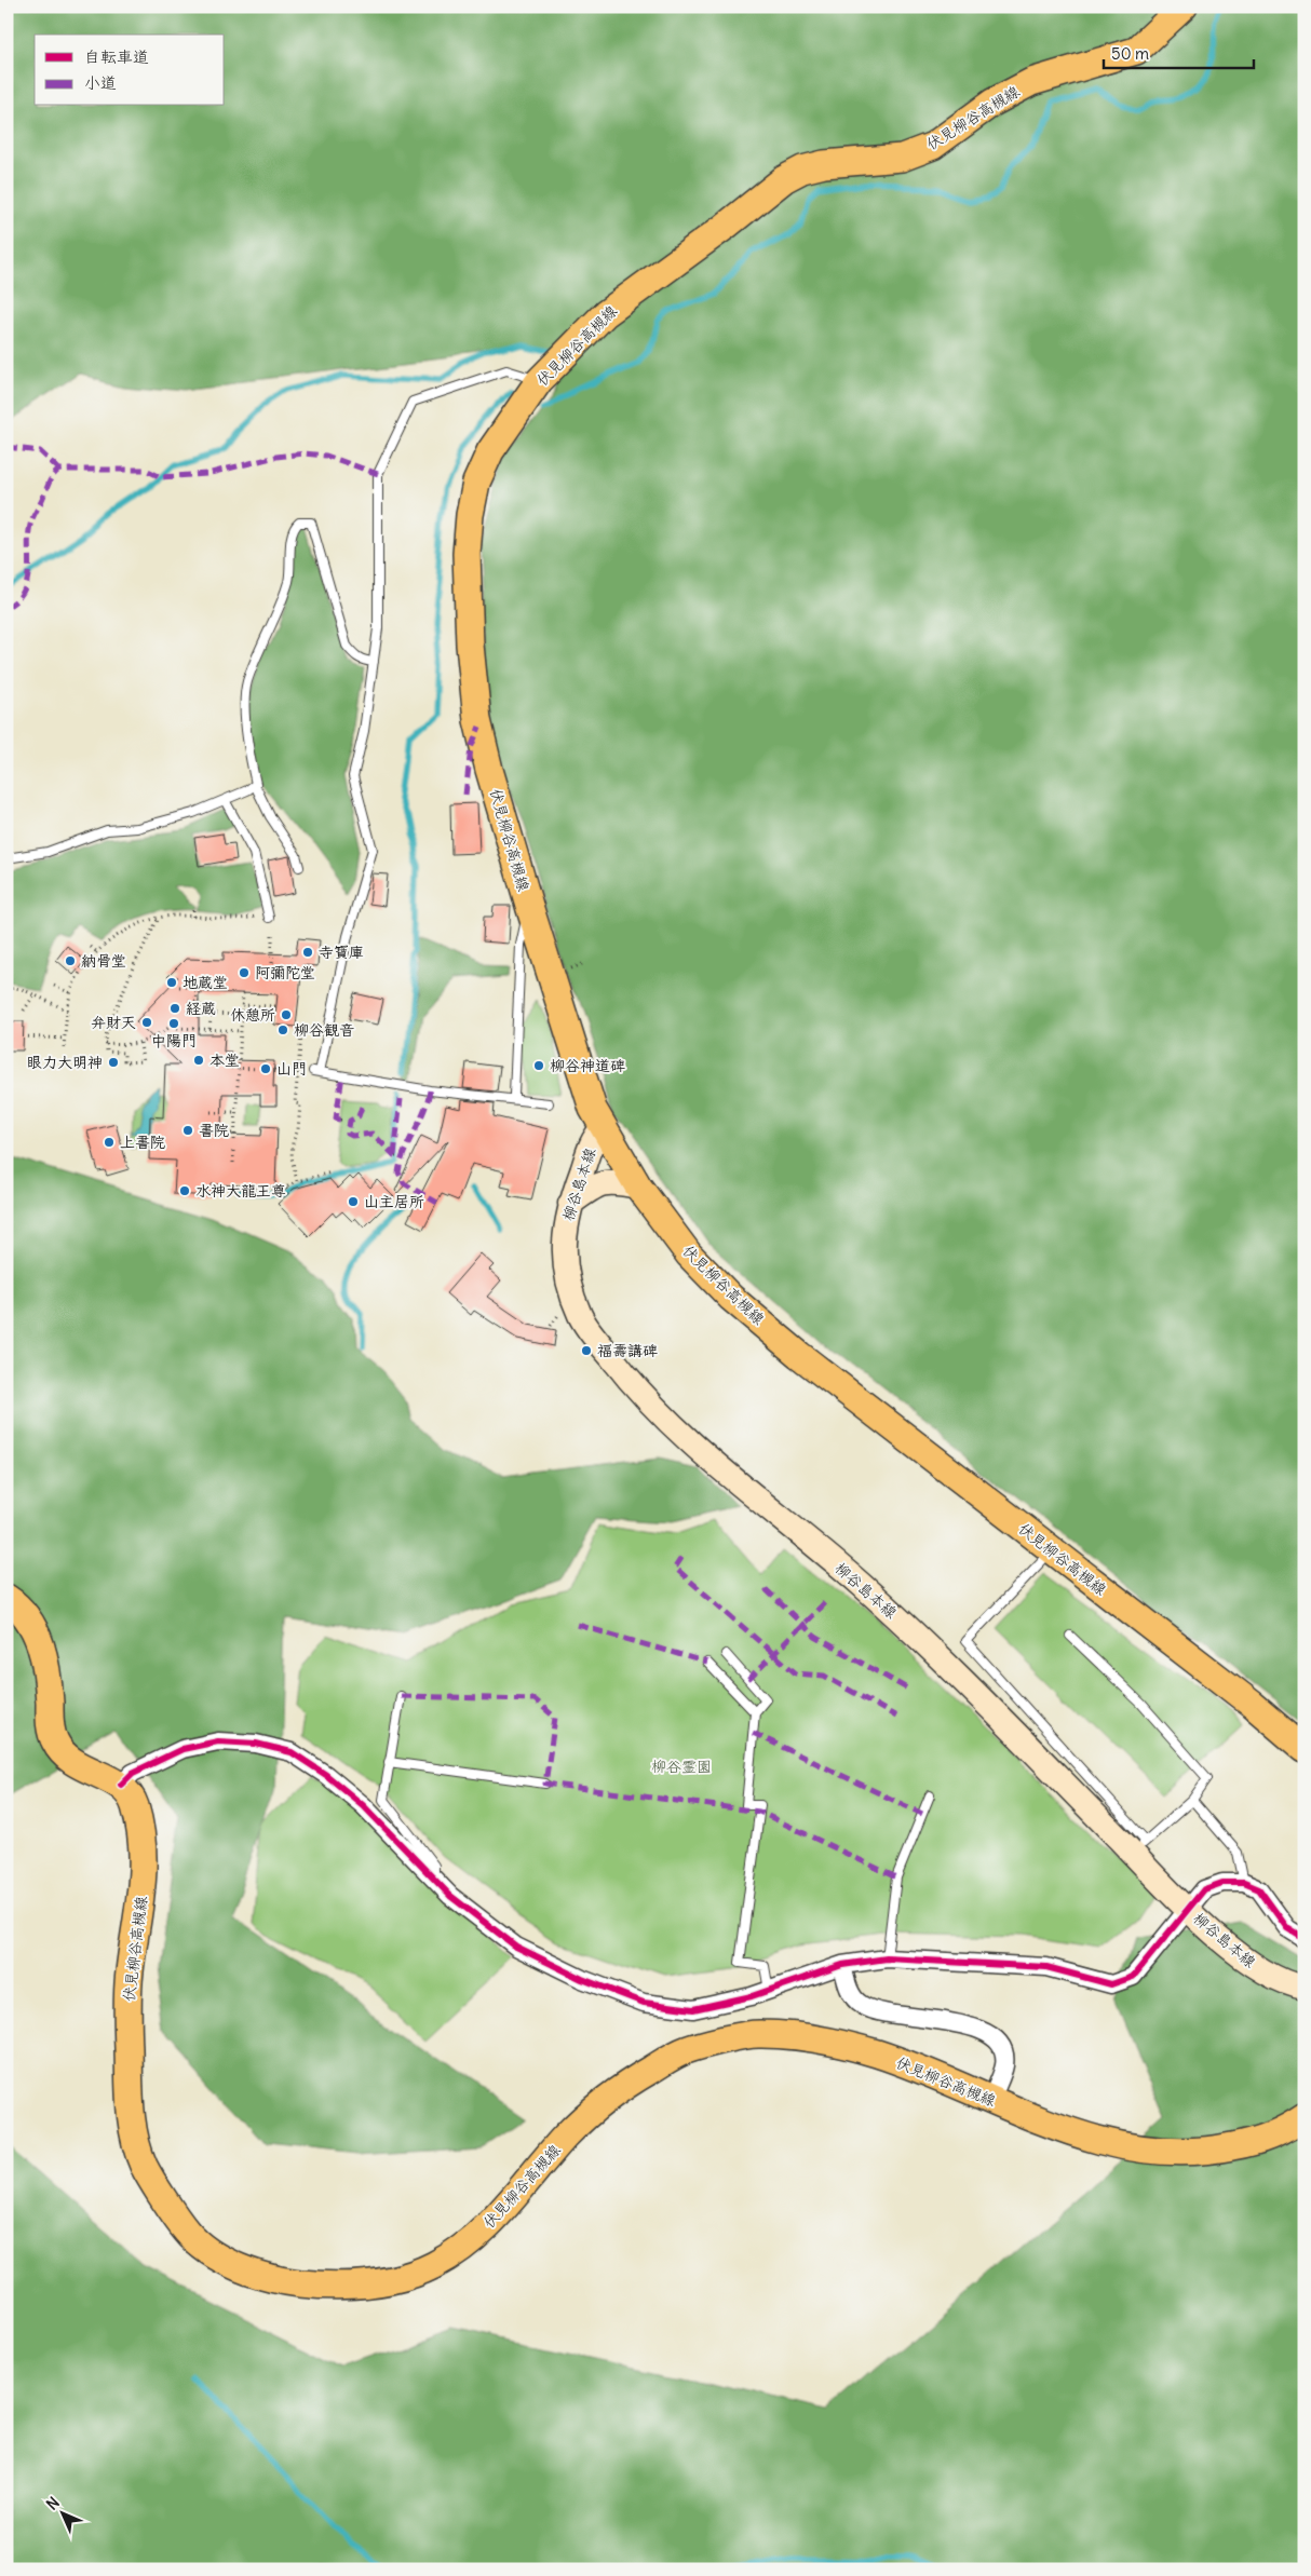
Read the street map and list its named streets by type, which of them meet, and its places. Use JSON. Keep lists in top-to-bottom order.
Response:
{
  "streets": {
    "main road": ["伏見柳谷高槻線", "柳谷島本線"]
  },
  "crossings": [
    ["伏見柳谷高槻線", "柳谷島本線"]
  ],
  "parks": ["柳谷霊園"],
  "places": [
    "寺寶庫",
    "納骨堂",
    "阿彌陀堂",
    "地蔵堂",
    "経蔵",
    "休憩所",
    "弁財天",
    "中陽門",
    "柳谷観音",
    "本堂",
    "眼力大明神",
    "柳谷神道碑",
    "山門",
    "書院",
    "上書院",
    "水神大龍王尊",
    "山主居所",
    "福壽講碑"
  ],
  "legend": ["自転車道", "小道"],
  "scale_bar": "50 m",
  "north": "top left"
}
